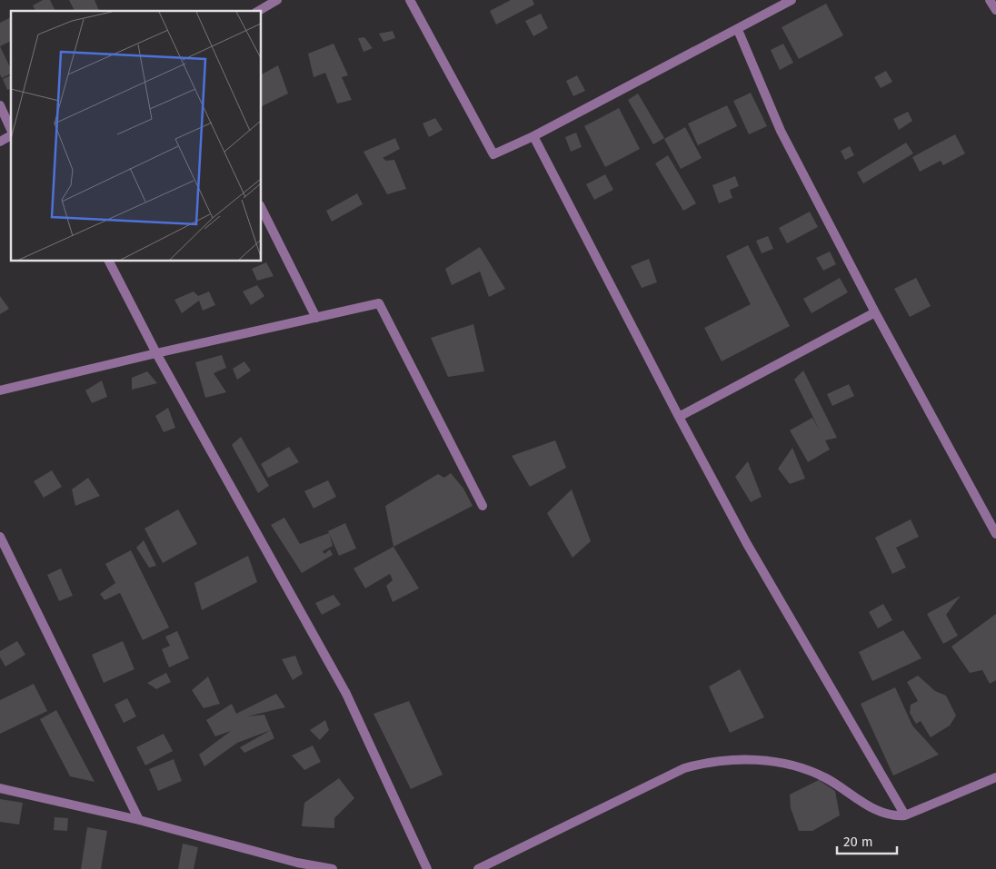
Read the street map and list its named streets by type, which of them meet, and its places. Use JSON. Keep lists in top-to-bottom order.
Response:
{
  "scale_bar": "20 m"
}
